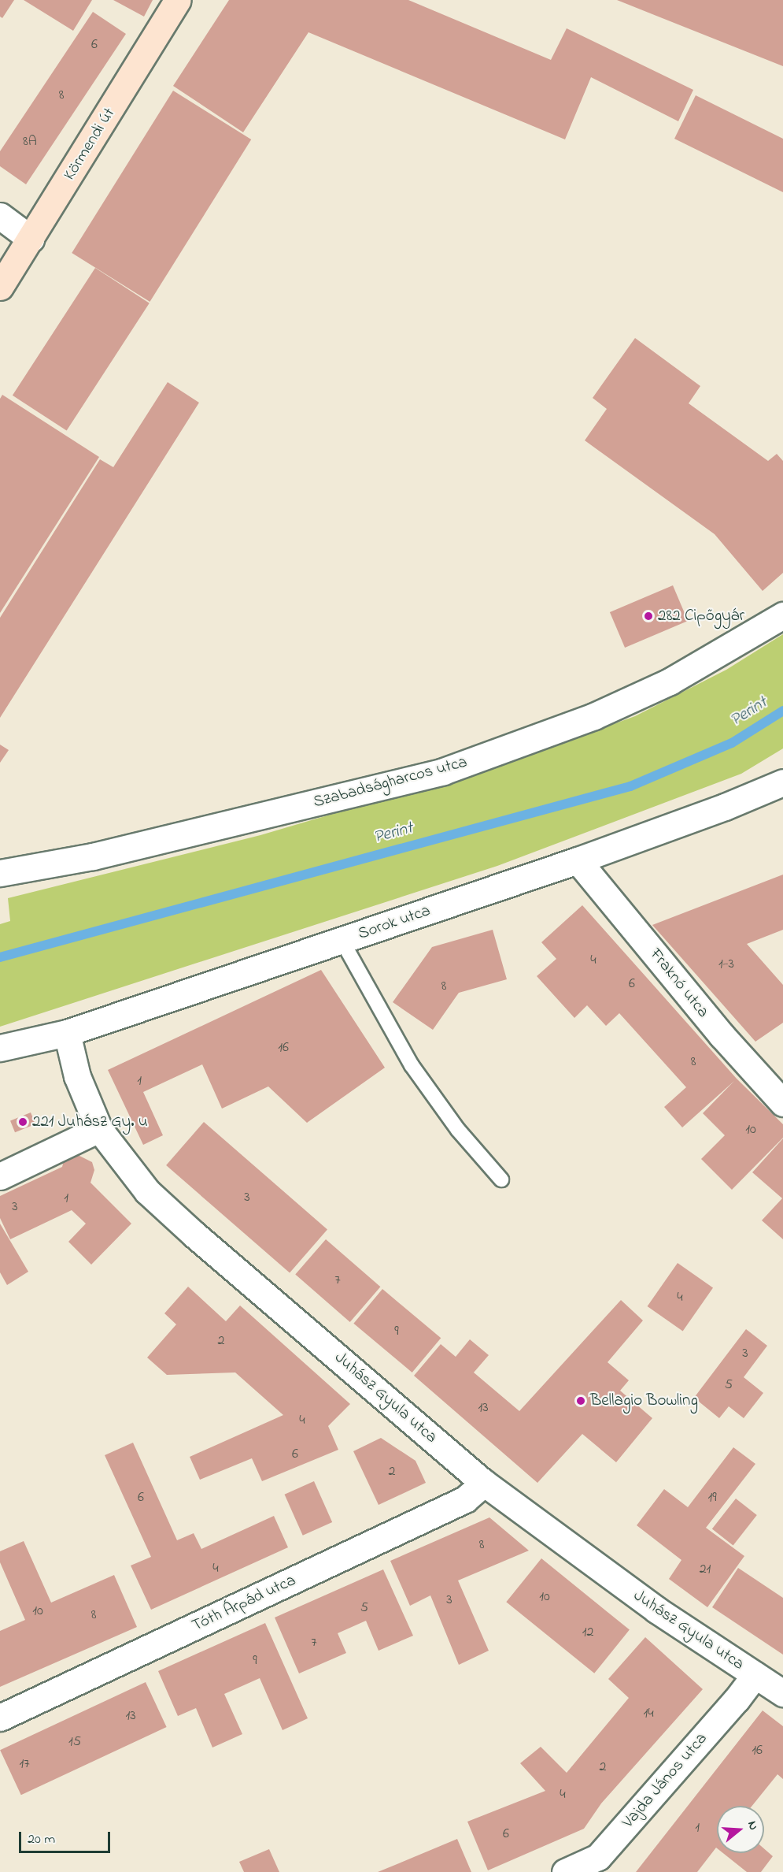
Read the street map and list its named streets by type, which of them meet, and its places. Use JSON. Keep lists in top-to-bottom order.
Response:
{
  "streets": {
    "street": [
      "Körmendi út",
      "Szabadságharcos utca",
      "Sorok utca",
      "Fraknó utca",
      "Juhász Gyula utca",
      "Tóth Árpád utca",
      "Vajda János utca"
    ]
  },
  "crossings": [
    ["Sorok utca", "Fraknó utca"],
    ["Sorok utca", "Juhász Gyula utca"],
    ["Juhász Gyula utca", "Tóth Árpád utca"],
    ["Juhász Gyula utca", "Vajda János utca"]
  ],
  "water": ["Perint"],
  "places": ["282 Cipőgyár", "221 Juhász Gy. u", "Bellagio Bowling"],
  "house_numbers": [
    "6",
    "8",
    "8A",
    "4",
    "1-3",
    "6",
    "8",
    "16",
    "8",
    "1",
    "10",
    "3",
    "1",
    "3",
    "7",
    "4",
    "9",
    "2",
    "3",
    "5",
    "13",
    "4",
    "6",
    "2",
    "6",
    "19",
    "8",
    "4",
    "21",
    "10",
    "3",
    "5",
    "10",
    "8",
    "12",
    "7",
    "9",
    "14",
    "13",
    "15",
    "16",
    "17",
    "2",
    "4",
    "1",
    "6"
  ],
  "scale_bar": "20 m",
  "north": "right"
}
